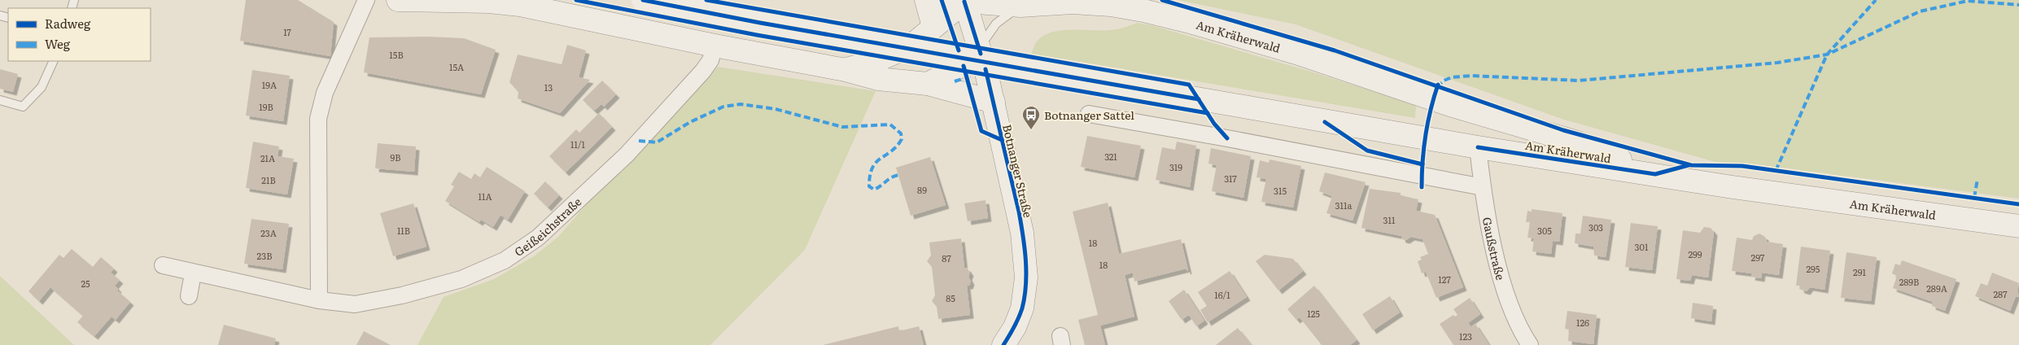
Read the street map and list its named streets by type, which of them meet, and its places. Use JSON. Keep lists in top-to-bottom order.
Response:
{
  "streets": {
    "main road": ["Am Kräherwald", "Botnanger Straße"],
    "street": ["Geißeichstraße", "Gaußstraße"]
  },
  "crossings": [
    ["Am Kräherwald", "Gaußstraße"]
  ],
  "places": {
    "bus stop": ["Botnanger Sattel"]
  },
  "house_numbers": [
    "17",
    "15B",
    "15A",
    "19A",
    "13",
    "19B",
    "11/1",
    "321",
    "9B",
    "21A",
    "319",
    "317",
    "21B",
    "89",
    "315",
    "11A",
    "311a",
    "311",
    "303",
    "11B",
    "305",
    "23A",
    "18",
    "301",
    "299",
    "23B",
    "297",
    "87",
    "18",
    "295",
    "291",
    "127",
    "289B",
    "25",
    "289A",
    "287",
    "16/1",
    "85",
    "125",
    "126",
    "123"
  ],
  "legend": ["Radweg", "Weg"]
}
